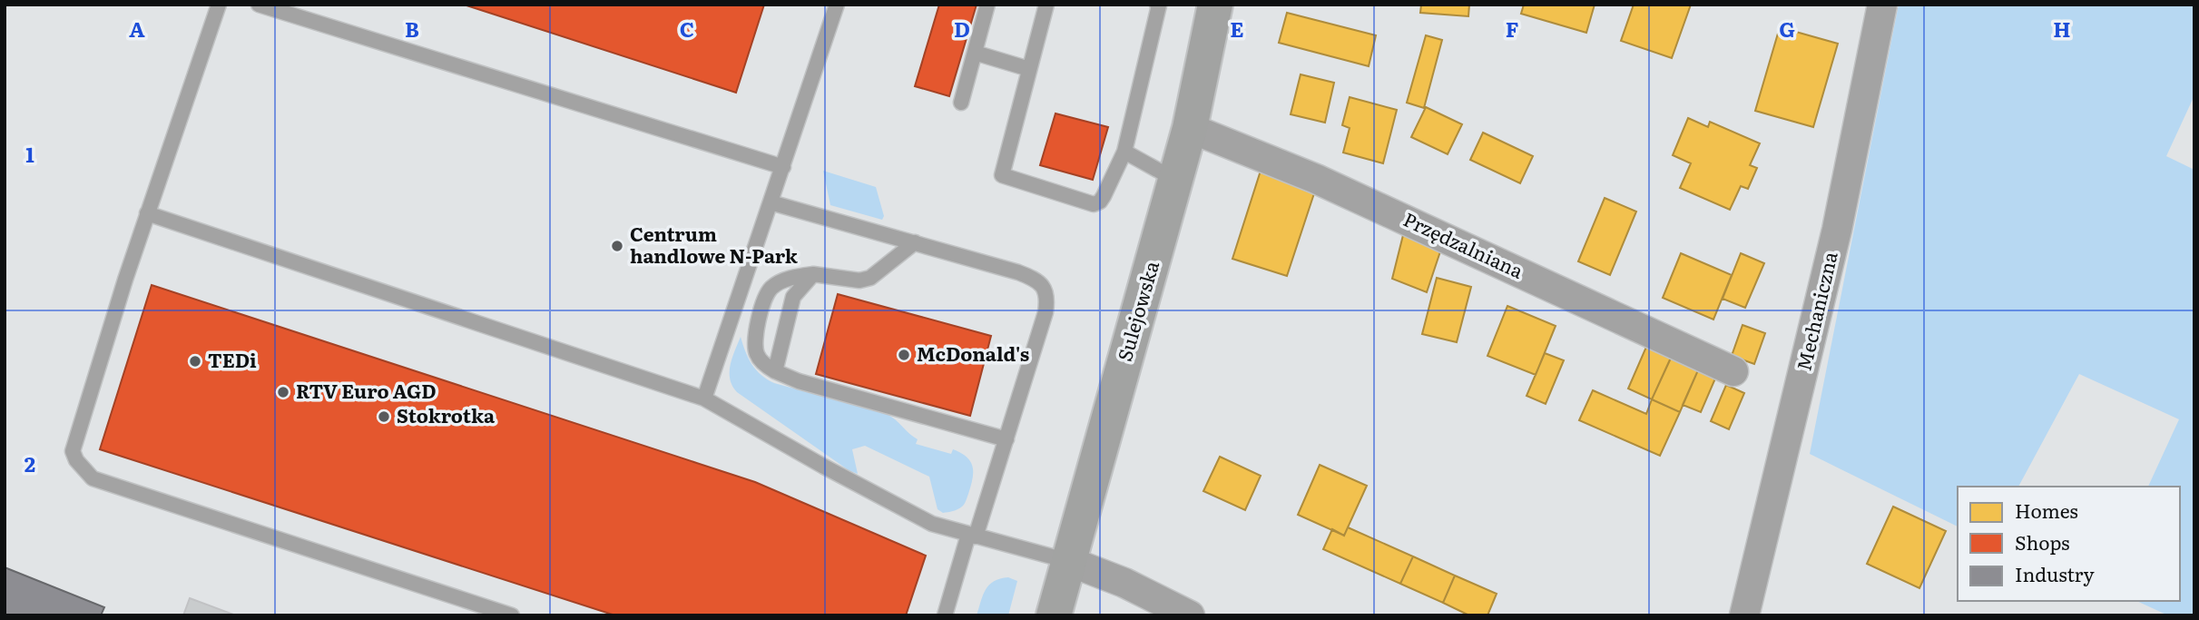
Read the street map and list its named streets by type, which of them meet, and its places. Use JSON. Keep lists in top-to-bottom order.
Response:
{
  "streets": {
    "main road": ["Sulejowska"],
    "street": ["Przędzalniana", "Mechaniczna"]
  },
  "crossings": [
    ["Przędzalniana", "Sulejowska"]
  ],
  "places": [
    "Centrum handlowe N-Park",
    "McDonald's",
    "TEDi",
    "RTV Euro AGD",
    "Stokrotka"
  ],
  "legend": ["Homes", "Shops", "Industry"],
  "grid": {
    "columns": [
      "A",
      "B",
      "C",
      "D",
      "E",
      "F",
      "G",
      "H"
    ],
    "rows": ["1", "2"]
  }
}
